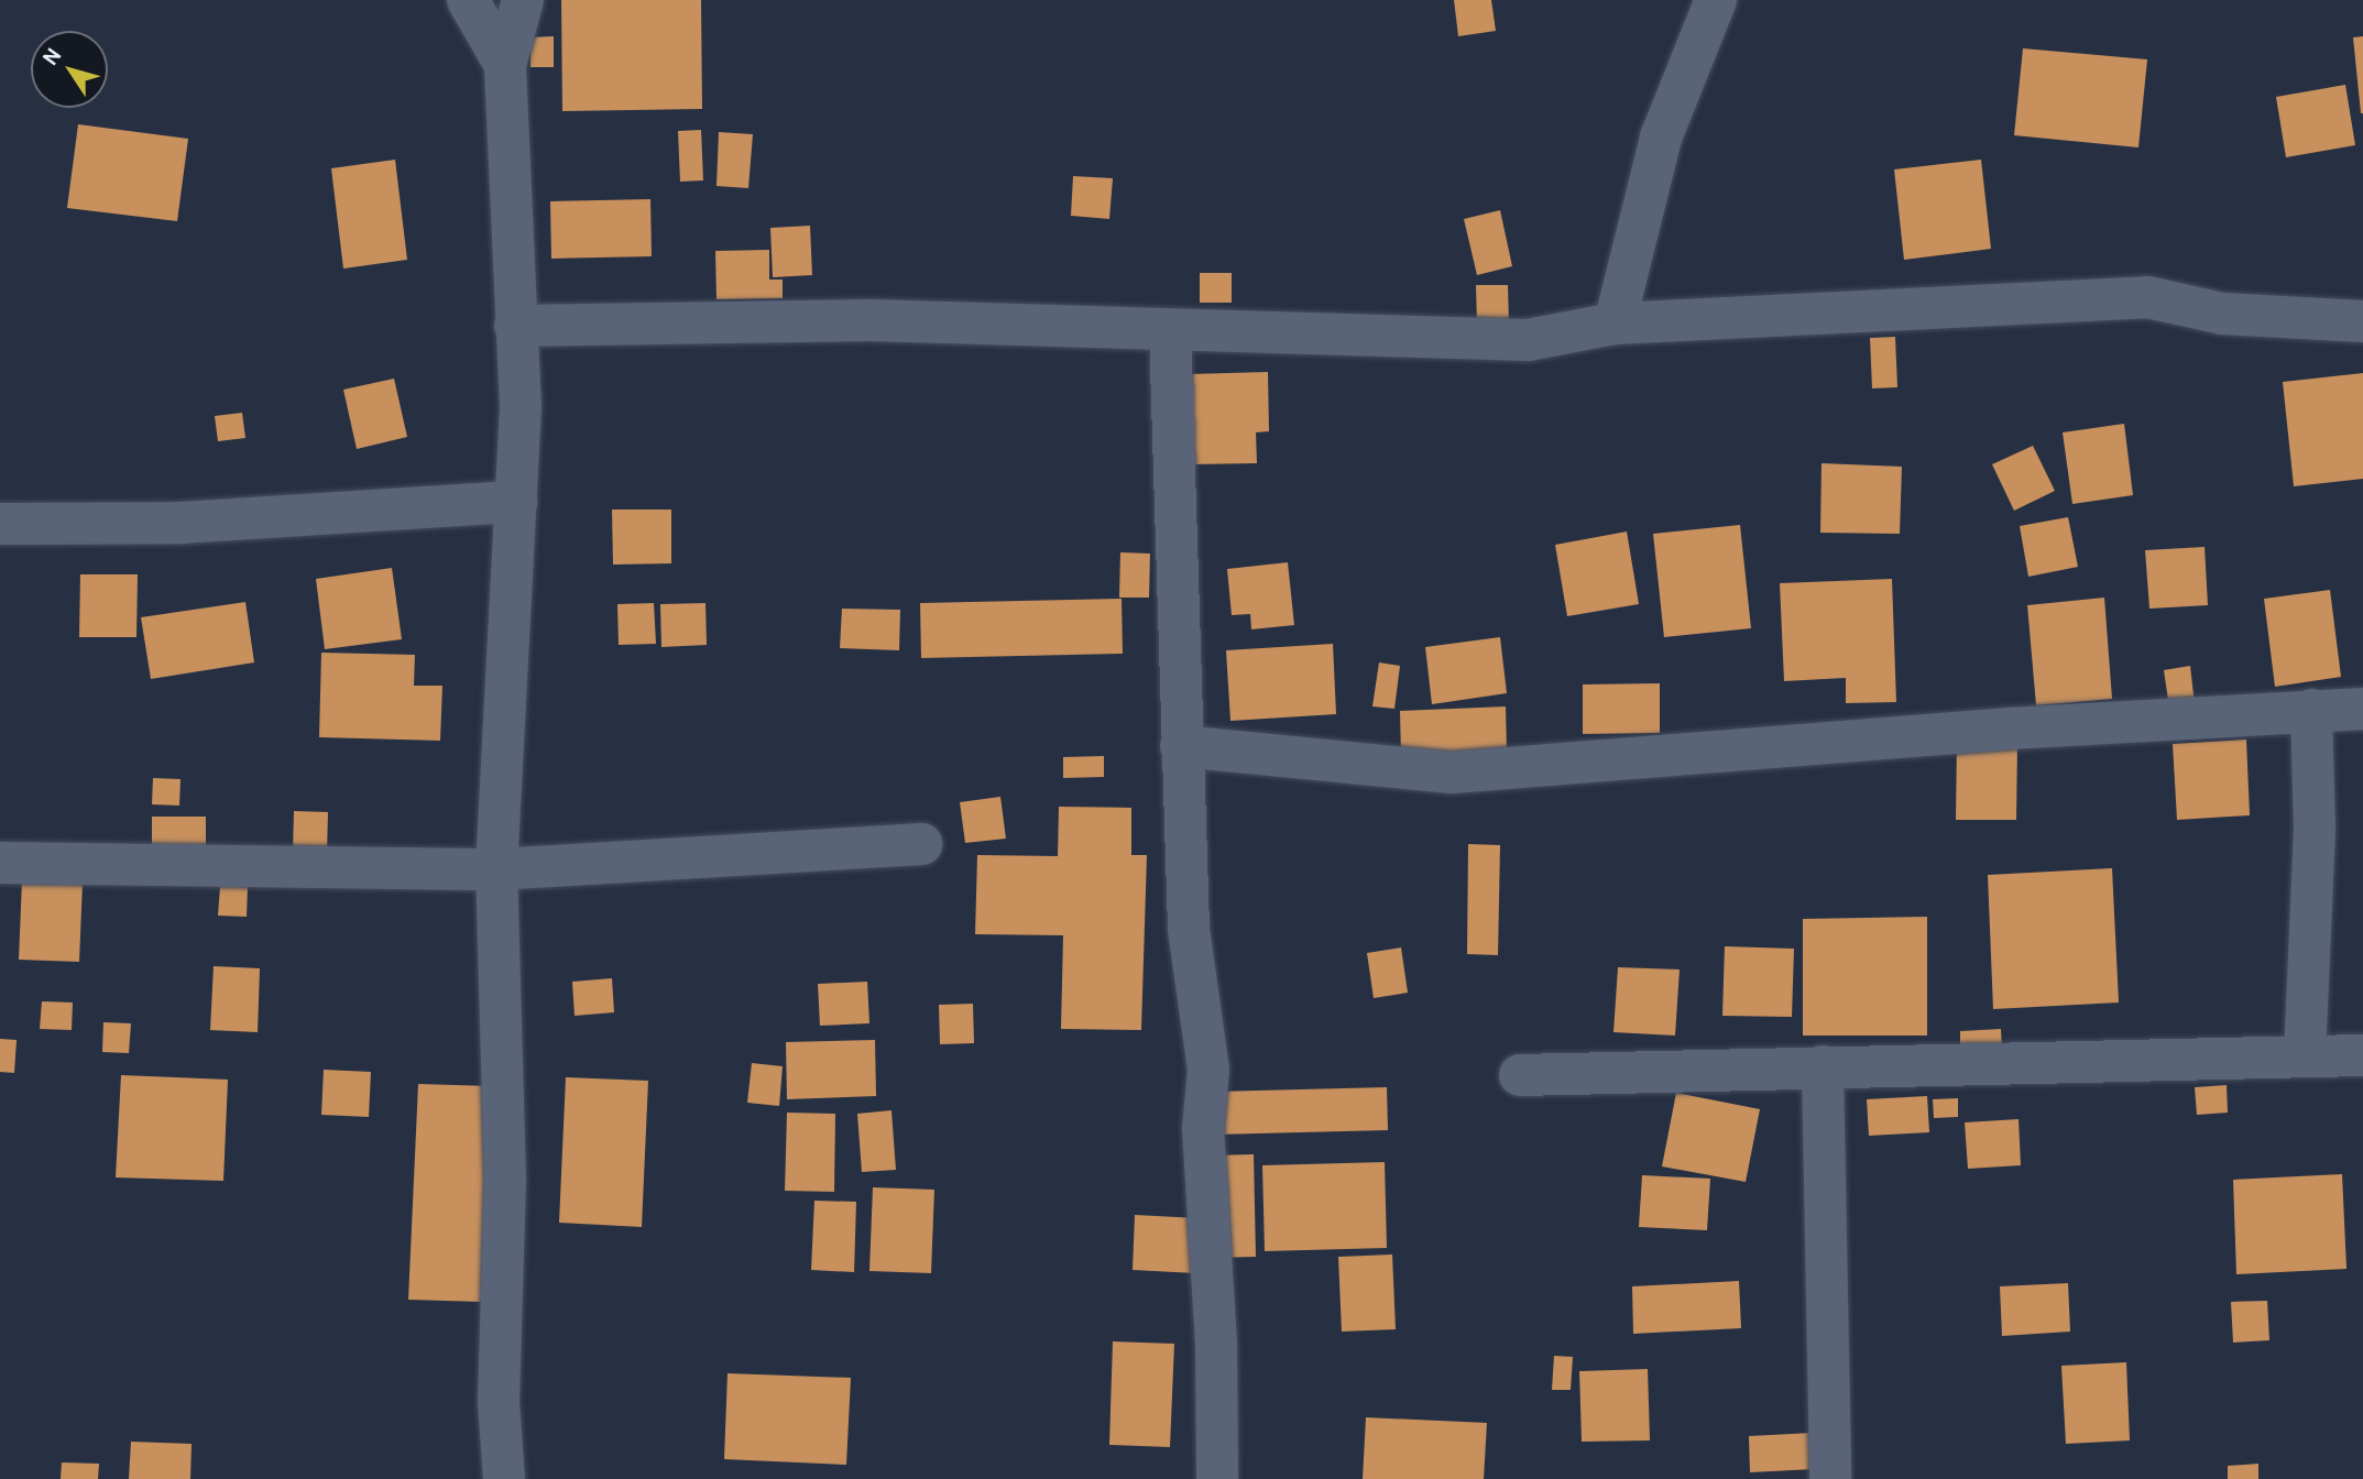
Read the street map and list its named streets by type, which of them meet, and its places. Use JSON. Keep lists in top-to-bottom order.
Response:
{
  "north": "top left"
}
